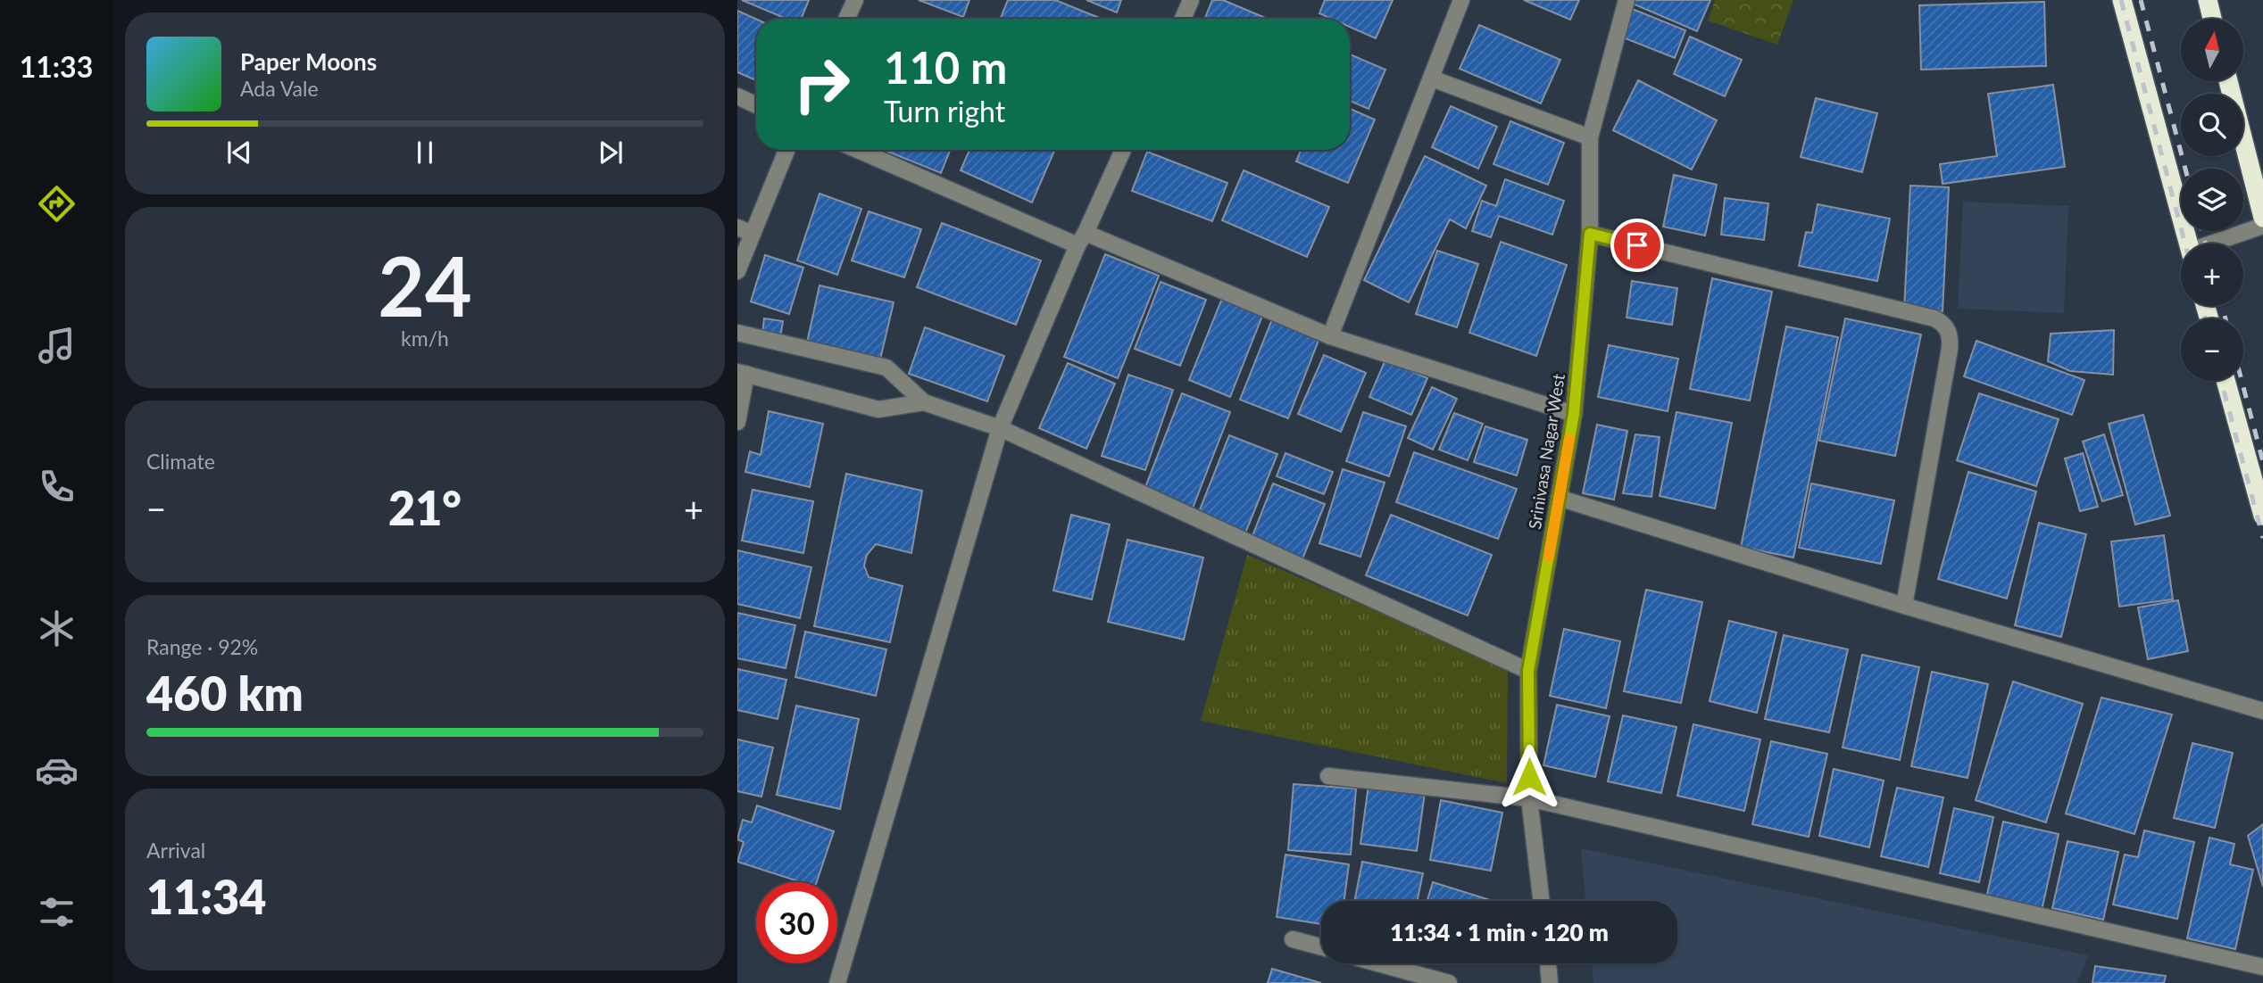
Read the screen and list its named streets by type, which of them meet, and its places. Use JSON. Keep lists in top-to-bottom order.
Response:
{
  "streets": {
    "street": ["Srinivasa Nagar West"]
  },
  "north": "top",
  "page": {
    "tabs": "11:33",
    "map_buttons": ["+", "−"],
    "turn": ["110 m", "Turn right"],
    "song": ["Paper Moons", "Ada Vale"],
    "tile": [
      ["24", "km/h"],
      "Climate",
      ["Range · 92%", "460 km"],
      ["Arrival", "11:34"]
    ],
    "heat": ["−", "21°", "+"],
    "limit": "30",
    "trip": "11:34 · 1 min · 120 m"
  }
}
